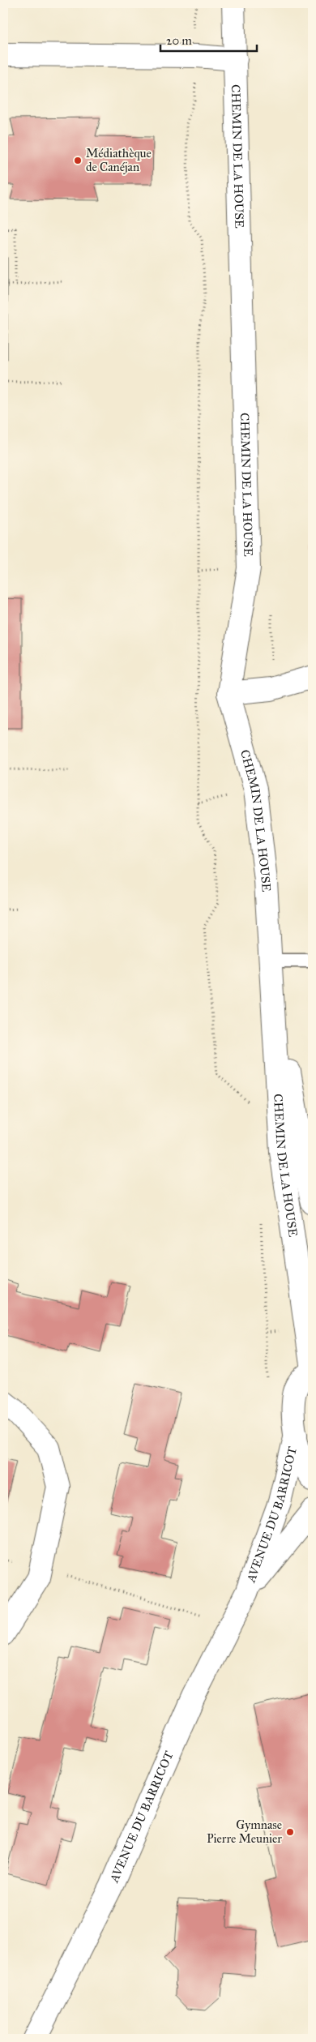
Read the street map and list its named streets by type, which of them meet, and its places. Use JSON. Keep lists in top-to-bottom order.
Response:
{
  "streets": {
    "street": ["CHEMIN DE LA HOUSE", "AVENUE DU BARRICOT"]
  },
  "places": ["Médiathèque de Canéjan", "Gymnase Pierre Meunier"],
  "scale_bar": "20 m"
}
